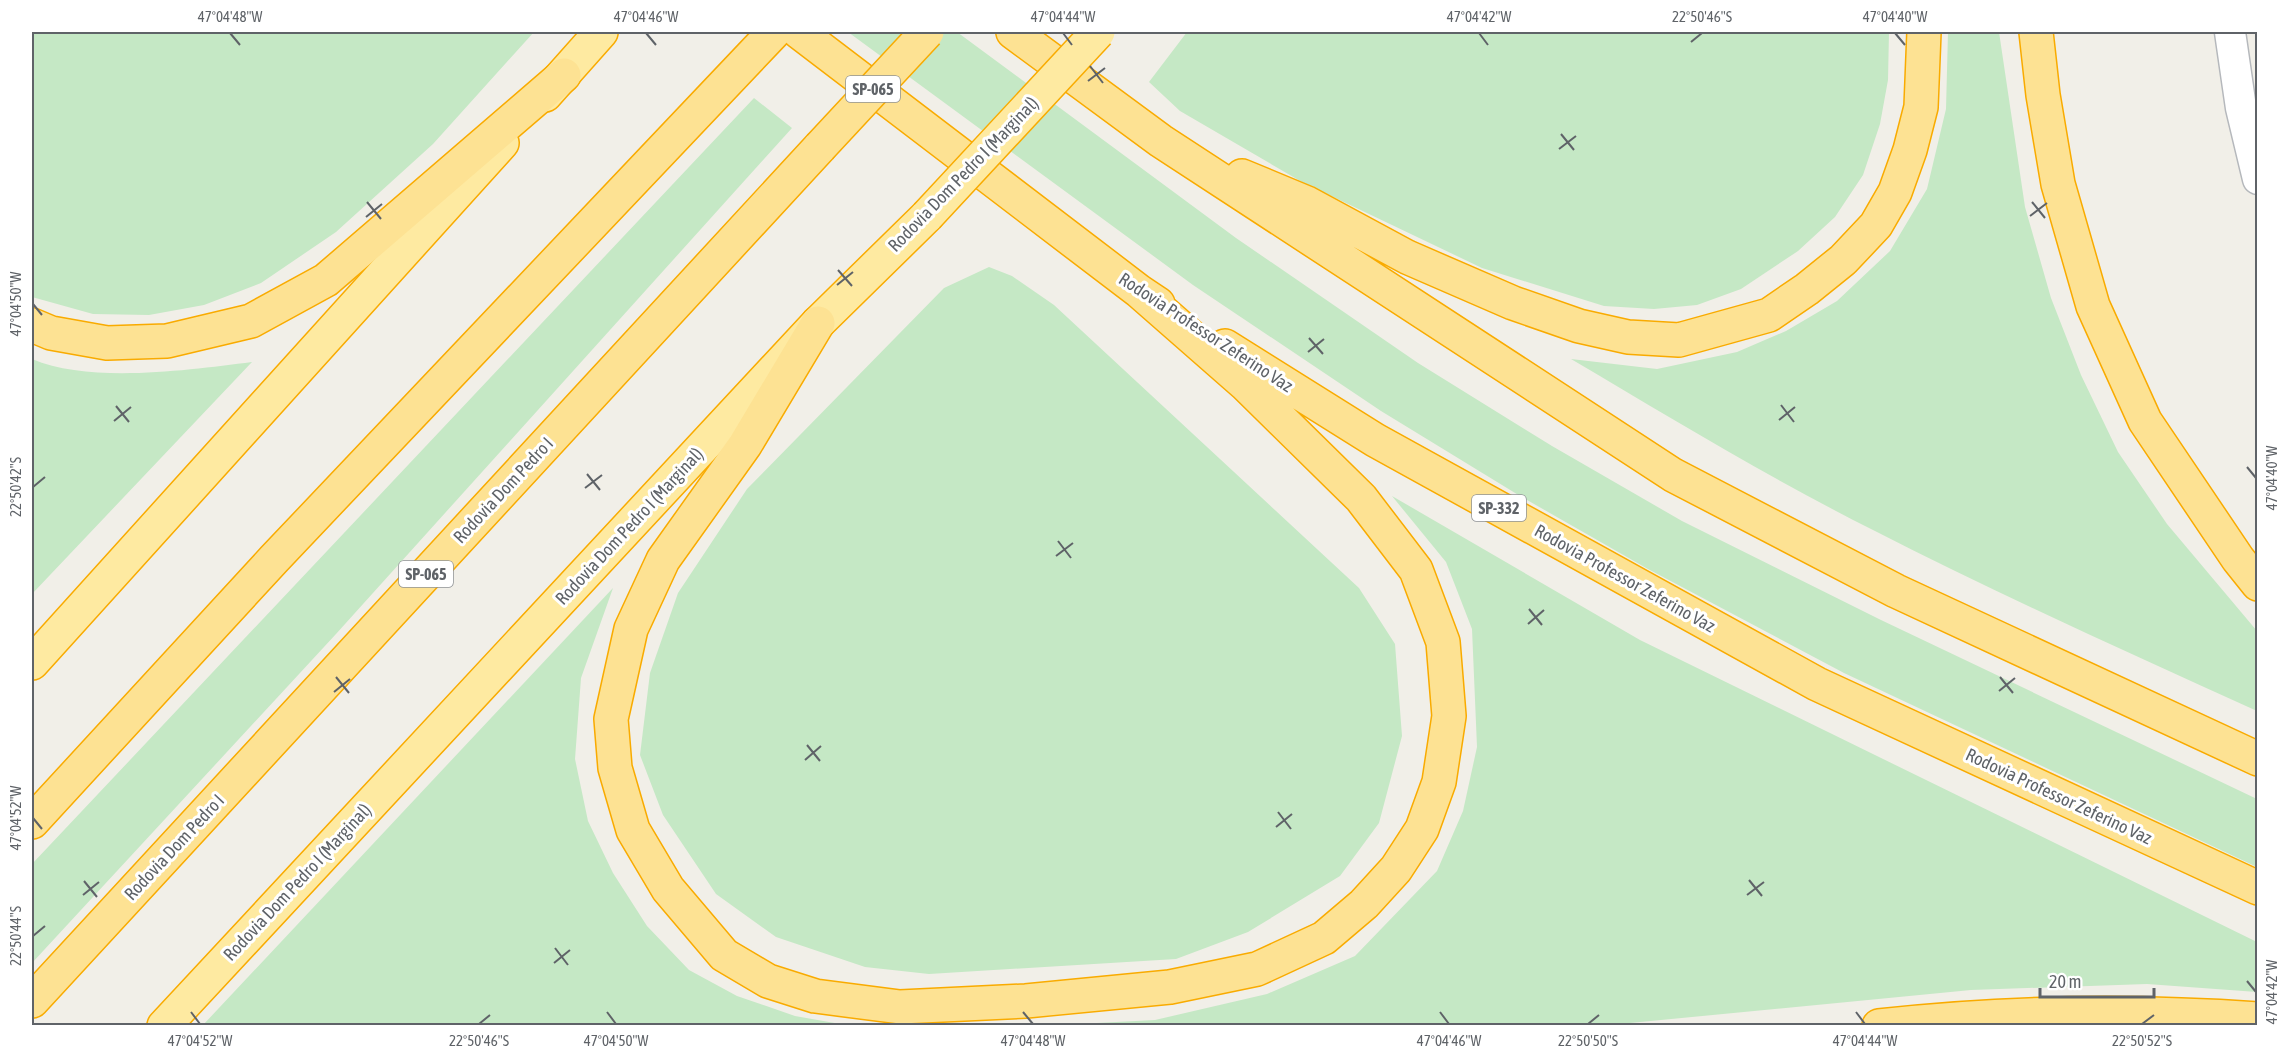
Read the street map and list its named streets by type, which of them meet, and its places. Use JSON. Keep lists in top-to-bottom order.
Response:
{
  "streets": {
    "highway": [
      "SP-065",
      "Rodovia Dom Pedro I (Marginal)",
      "Rodovia Professor Zeferino Vaz",
      "Rodovia Dom Pedro I",
      "SP-332"
    ]
  },
  "scale_bar": "20 m",
  "coordinates": [
    "47°04'48\"W",
    "47°04'46\"W",
    "47°04'44\"W",
    "47°04'42\"W",
    "22°50'46\"S",
    "47°04'40\"W",
    "47°04'50\"W",
    "22°50'42\"S",
    "47°04'52\"W",
    "22°50'44\"S",
    "22°50'50\"S",
    "22°50'52\"S"
  ]
}
